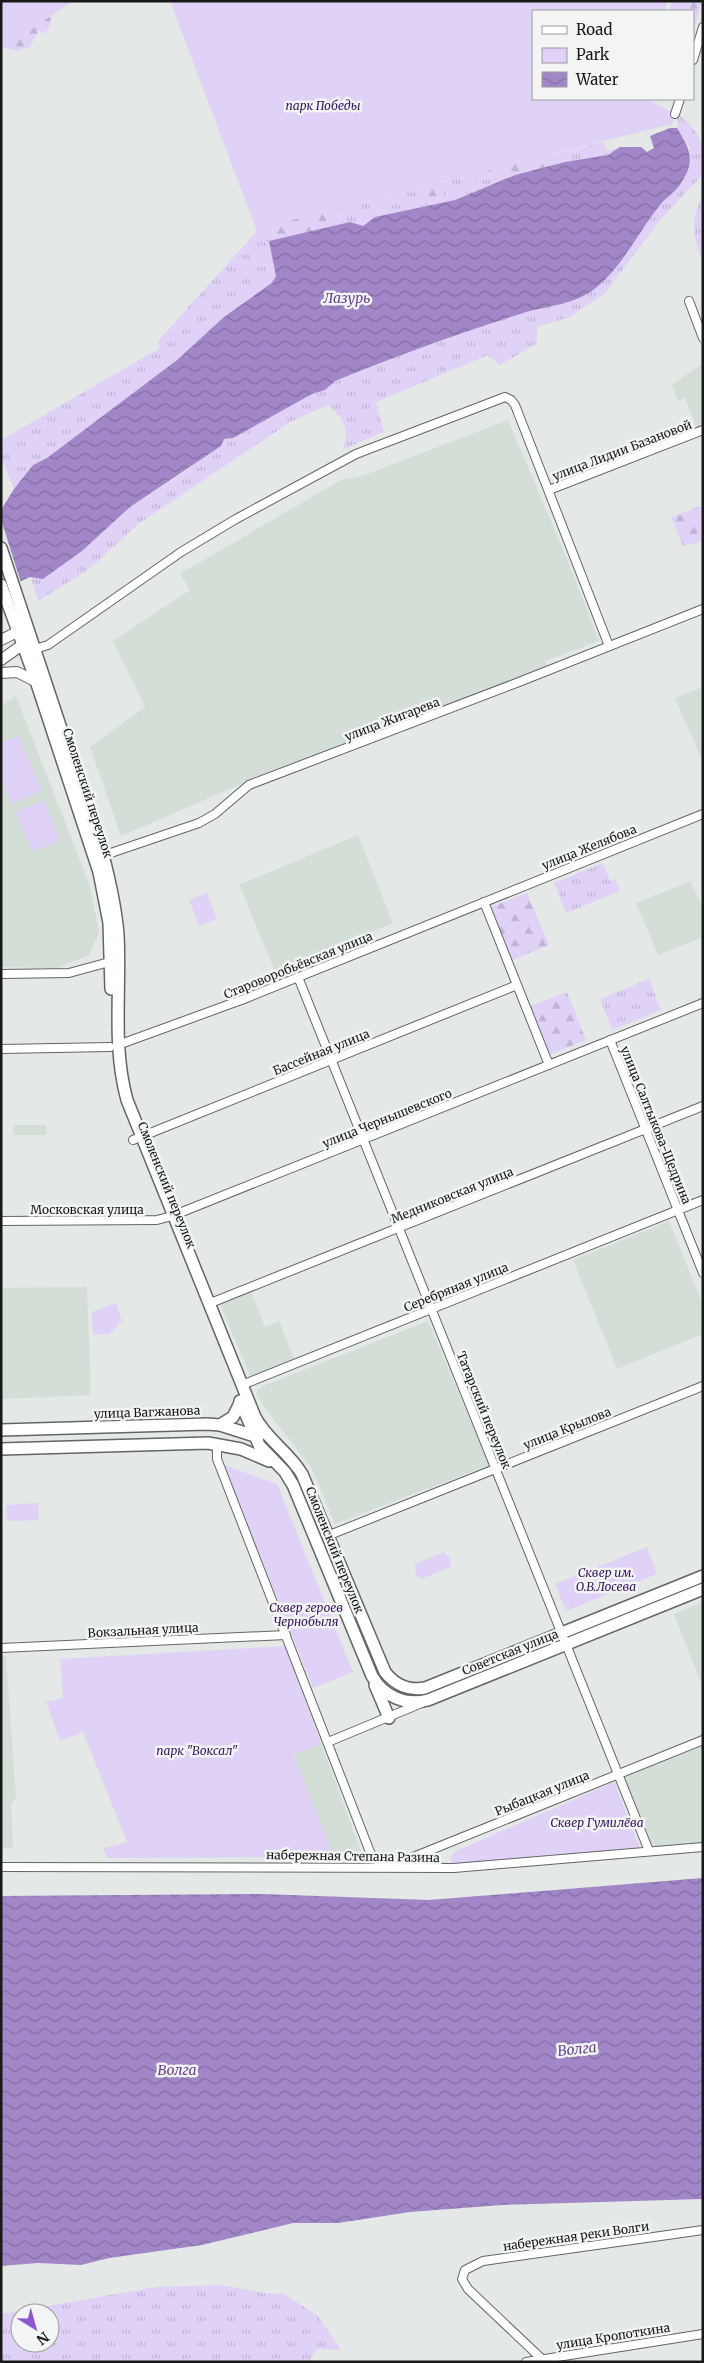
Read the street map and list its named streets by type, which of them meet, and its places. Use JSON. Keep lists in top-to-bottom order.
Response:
{
  "streets": {
    "main road": ["Смоленский переулок", "улица Вагжанова", "Советская улица"],
    "street": [
      "улица Лидии Базановой",
      "улица Жигарева",
      "улица Желябова",
      "Староворобьёвская улица",
      "Бассейная улица",
      "улица Чернышевского",
      "улица Салтыкова-Щедрина",
      "Медниковская улица",
      "Московская улица",
      "Серебряная улица",
      "Татарский переулок",
      "улица Крылова",
      "Вокзальная улица",
      "Рыбацкая улица",
      "набережная Степана Разина",
      "набережная реки Волги",
      "улица Кропоткина"
    ]
  },
  "crossings": [
    ["улица Жигарева", "Смоленский переулок"],
    ["Смоленский переулок", "Староворобьёвская улица"],
    ["Смоленский переулок", "Бассейная улица"],
    ["Смоленский переулок", "улица Чернышевского"],
    ["Смоленский переулок", "Медниковская улица"],
    ["Смоленский переулок", "Московская улица"],
    ["Смоленский переулок", "Серебряная улица"],
    ["Смоленский переулок", "улица Вагжанова"],
    ["Смоленский переулок", "улица Крылова"],
    ["Смоленский переулок", "Советская улица"],
    ["улица Желябова", "Староворобьёвская улица"],
    ["Староворобьёвская улица", "Татарский переулок"],
    ["Бассейная улица", "Татарский переулок"],
    ["улица Чернышевского", "улица Салтыкова-Щедрина"],
    ["улица Чернышевского", "Московская улица"],
    ["улица Чернышевского", "Татарский переулок"],
    ["улица Салтыкова-Щедрина", "Медниковская улица"],
    ["улица Салтыкова-Щедрина", "Серебряная улица"],
    ["Медниковская улица", "Татарский переулок"],
    ["Серебряная улица", "Татарский переулок"],
    ["Татарский переулок", "улица Крылова"],
    ["Татарский переулок", "Советская улица"],
    ["Татарский переулок", "Рыбацкая улица"],
    ["Татарский переулок", "набережная Степана Разина"],
    ["Рыбацкая улица", "набережная Степана Разина"],
    ["набережная реки Волги", "улица Кропоткина"]
  ],
  "water": ["Лазурь", "Волга"],
  "parks": [
    "парк Победы",
    "Сквер им. О.В.Лосева",
    "Сквер героев Чернобыля",
    "парк \"Воксал\"",
    "Сквер Гумилёва"
  ],
  "legend": ["Road", "Park", "Water"],
  "north": "bottom right"
}
